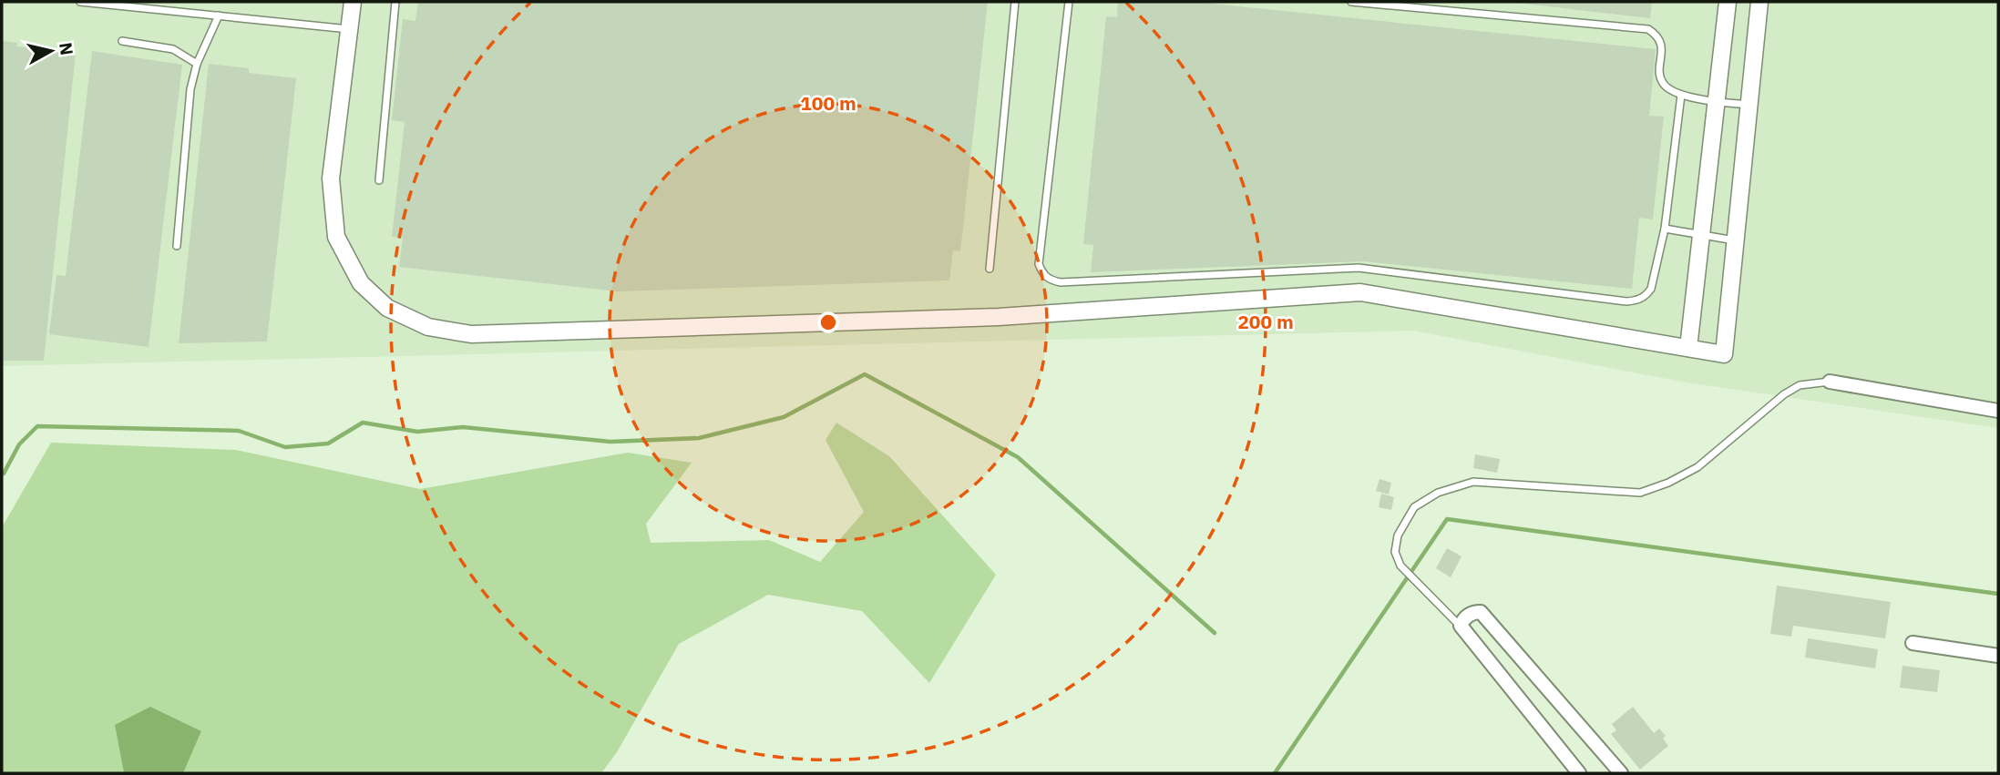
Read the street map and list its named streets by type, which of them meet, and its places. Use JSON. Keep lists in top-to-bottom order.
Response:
{
  "north": "right",
  "rings": ["100 m", "200 m"]
}
